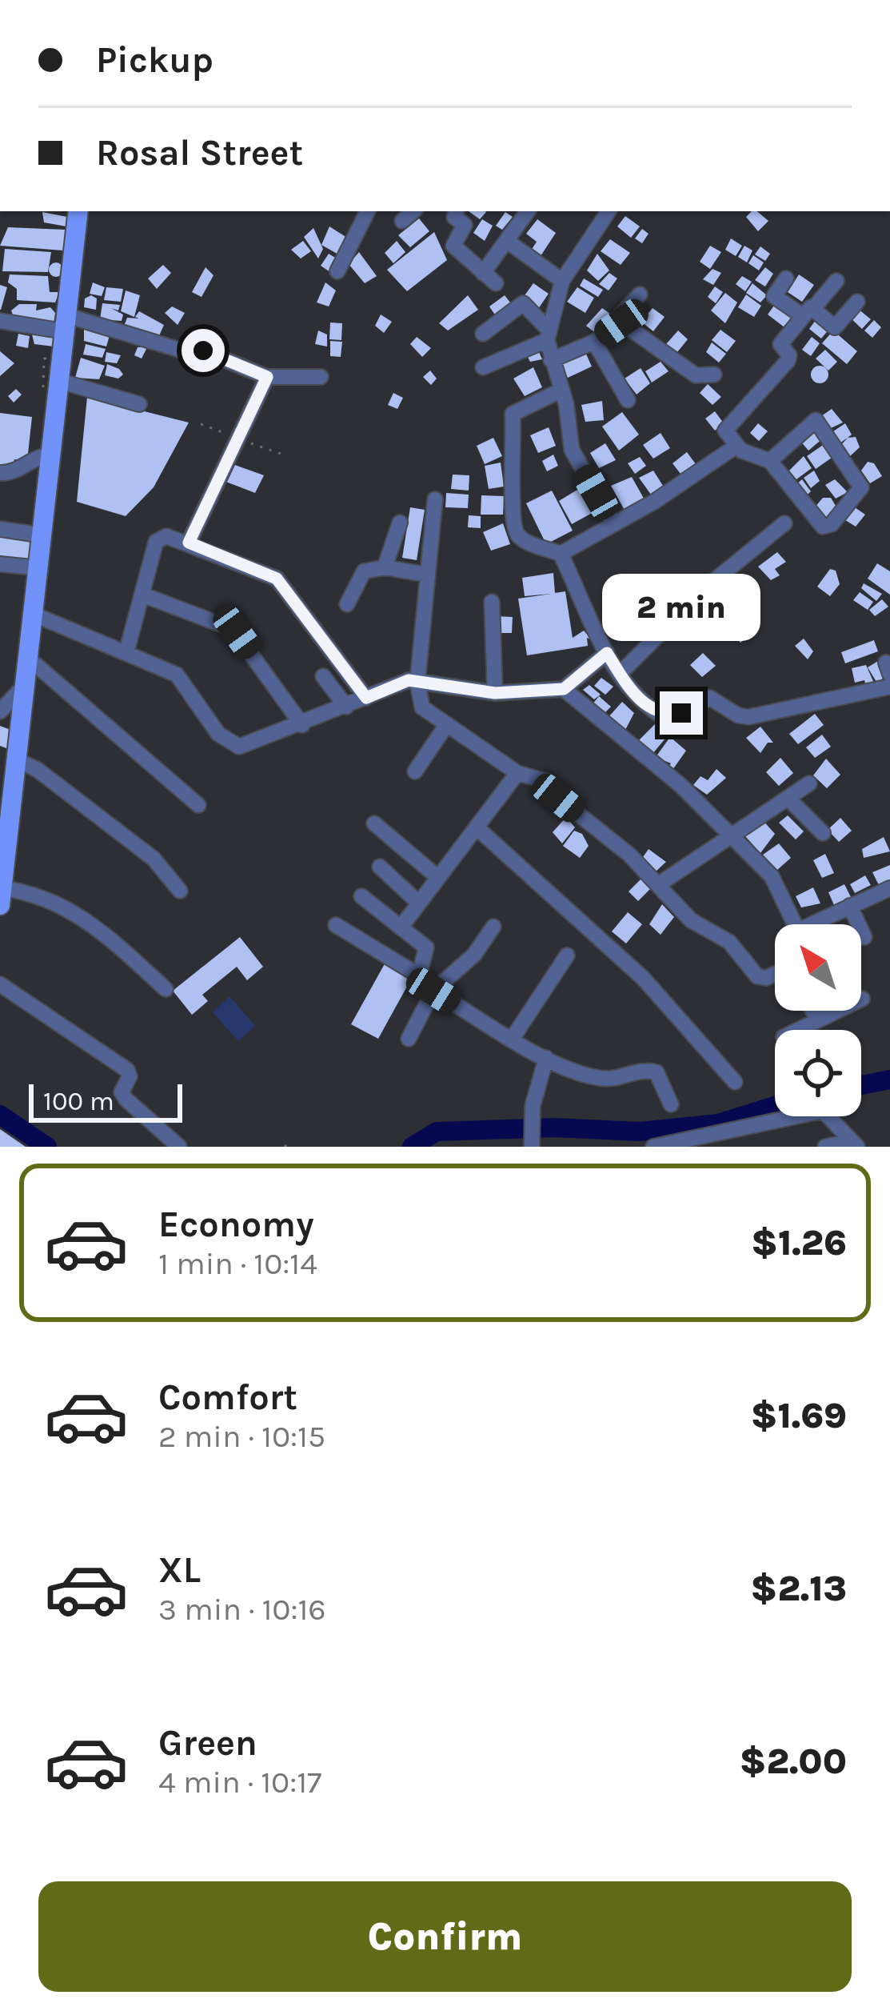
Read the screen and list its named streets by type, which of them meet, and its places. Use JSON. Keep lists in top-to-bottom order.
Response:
{
  "scale_bar": "100 m",
  "north": "top left",
  "page": {
    "banner": ["Pickup", "Rosal Street"],
    "bubble": "2 min",
    "scale": "100 m",
    "list": [
      {
        "name": "Economy",
        "note": "1 min · 10:14",
        "value": "$1.26"
      },
      {
        "name": "Comfort",
        "note": "2 min · 10:15",
        "value": "$1.69"
      },
      {
        "name": "XL",
        "note": "3 min · 10:16",
        "value": "$2.13"
      },
      {
        "name": "Green",
        "note": "4 min · 10:17",
        "value": "$2.00"
      }
    ],
    "buttons": "Confirm"
  }
}
